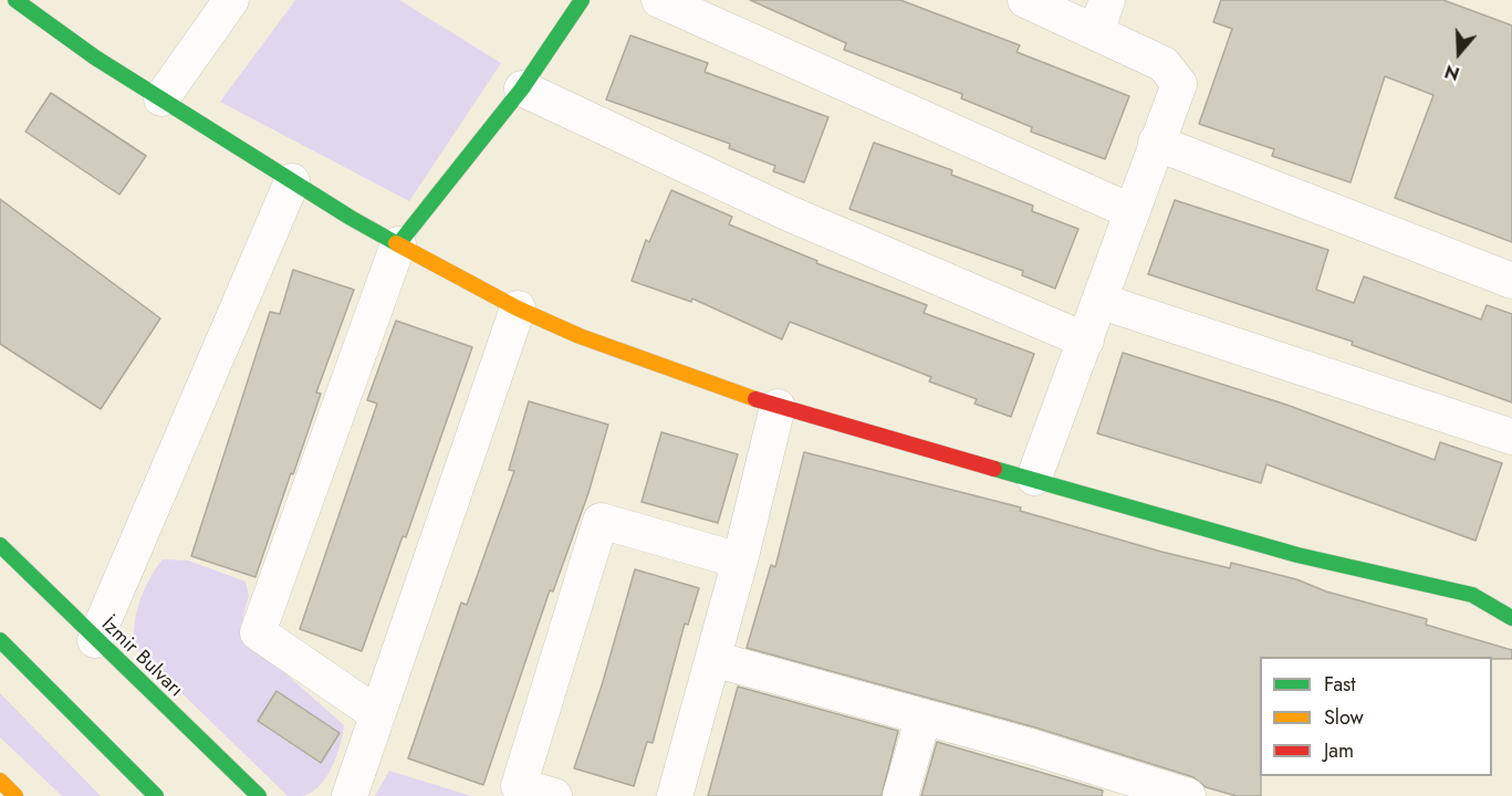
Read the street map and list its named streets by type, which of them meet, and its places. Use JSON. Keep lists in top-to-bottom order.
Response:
{
  "streets": {
    "main road": ["İzmir Bulvarı"]
  },
  "legend": ["Fast", "Slow", "Jam"],
  "north": "bottom"
}
